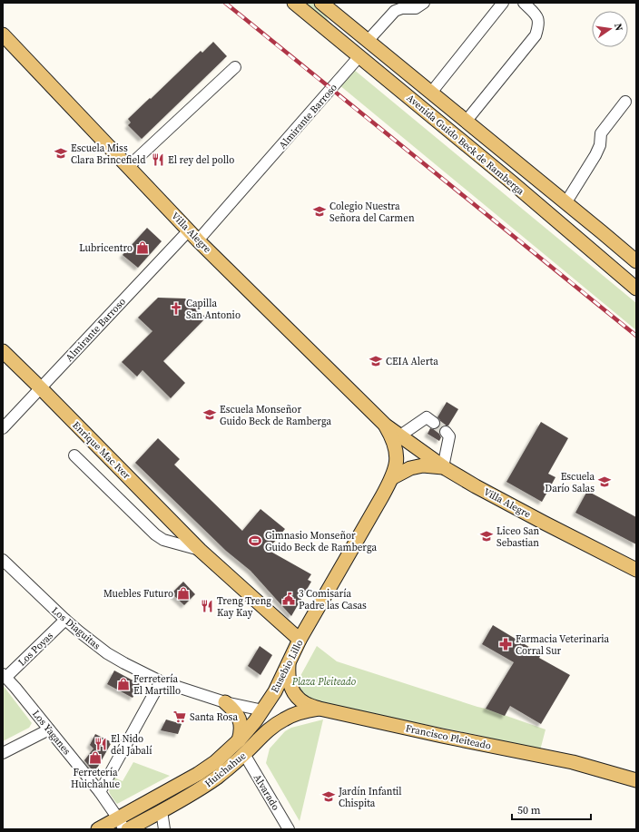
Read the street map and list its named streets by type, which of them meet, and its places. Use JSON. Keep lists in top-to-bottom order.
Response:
{
  "streets": {
    "main road": [
      "Avenida Guido Beck de Ramberga",
      "Villa Alegre",
      "Enrique Mac Iver",
      "Eusebio Lillo",
      "Francisco Pleiteado",
      "Huichahue"
    ],
    "street": [
      "Almirante Barroso",
      "Los Diaguitas",
      "Los Poyas",
      "Los Yaganes",
      "Alvarado"
    ]
  },
  "crossings": [
    ["Almirante Barroso", "Avenida Guido Beck de Ramberga"],
    ["Almirante Barroso", "Villa Alegre"],
    ["Almirante Barroso", "Enrique Mac Iver"],
    ["Villa Alegre", "Eusebio Lillo"],
    ["Enrique Mac Iver", "Eusebio Lillo"],
    ["Los Diaguitas", "Los Poyas"],
    ["Los Poyas", "Los Yaganes"],
    ["Eusebio Lillo", "Francisco Pleiteado"],
    ["Eusebio Lillo", "Huichahue"],
    ["Francisco Pleiteado", "Huichahue"],
    ["Huichahue", "Alvarado"]
  ],
  "parks": ["Plaza Pleiteado"],
  "places": {
    "school or university": [
      "Escuela Miss Clara Brincefield",
      "Colegio Nuestra Señora del Carmen",
      "CEIA Alerta",
      "Escuela Monseñor Guido Beck de Ramberga",
      "Escuela Darío Salas",
      "Liceo San Sebastian",
      "Jardín Infantil Chispita"
    ],
    "restaurant": ["El rey del pollo", "Treng Treng Kay Kay", "El Nido del Jabalí"],
    "shop": [
      "Lubricentro",
      "Muebles Futuro",
      "Ferretería El Martillo",
      "Ferretería Huichahue"
    ],
    "church": ["Capilla San Antonio"],
    "sports": ["Gimnasio Monseñor Guido Beck de Ramberga"],
    "public building": ["3 Comisaría Padre las Casas"],
    "pharmacy": ["Farmacia Veterinaria Corral Sur"],
    "supermarket": ["Santa Rosa"]
  },
  "scale_bar": "50 m",
  "north": "right"
}
